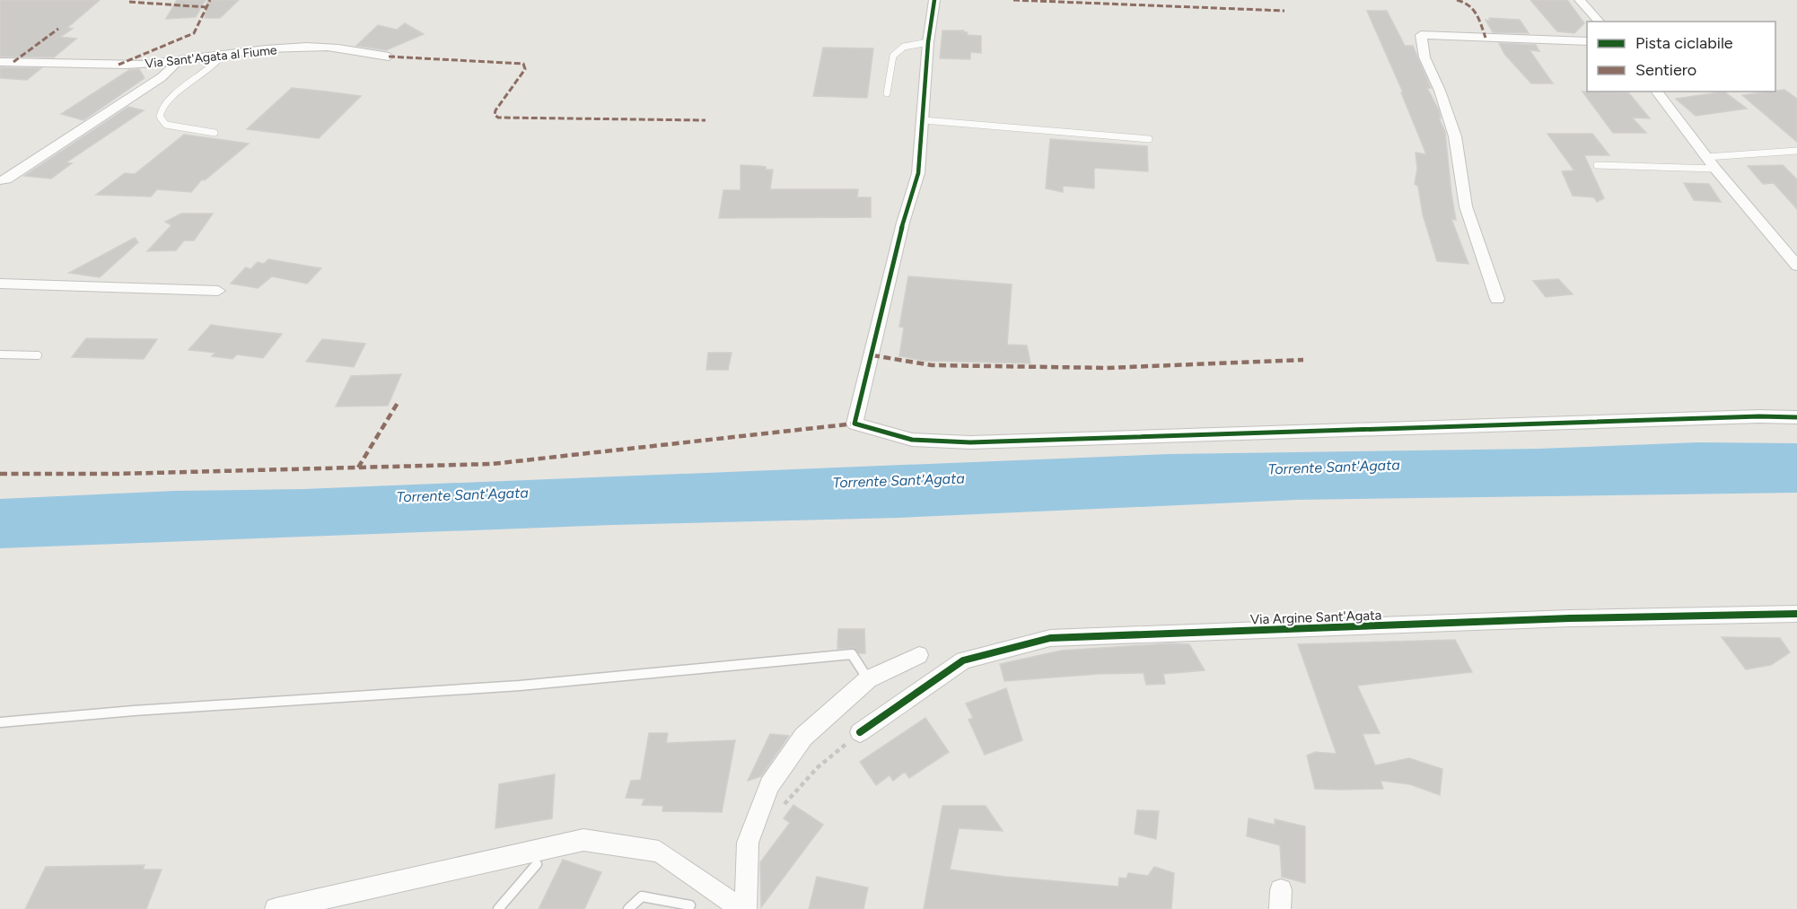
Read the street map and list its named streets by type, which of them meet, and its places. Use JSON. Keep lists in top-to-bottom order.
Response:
{
  "streets": {
    "street": ["Via Sant'Agata al Fiume", "Via Argine Sant'Agata"]
  },
  "water": ["Torrente Sant'Agata"],
  "legend": ["Pista ciclabile", "Sentiero"]
}
